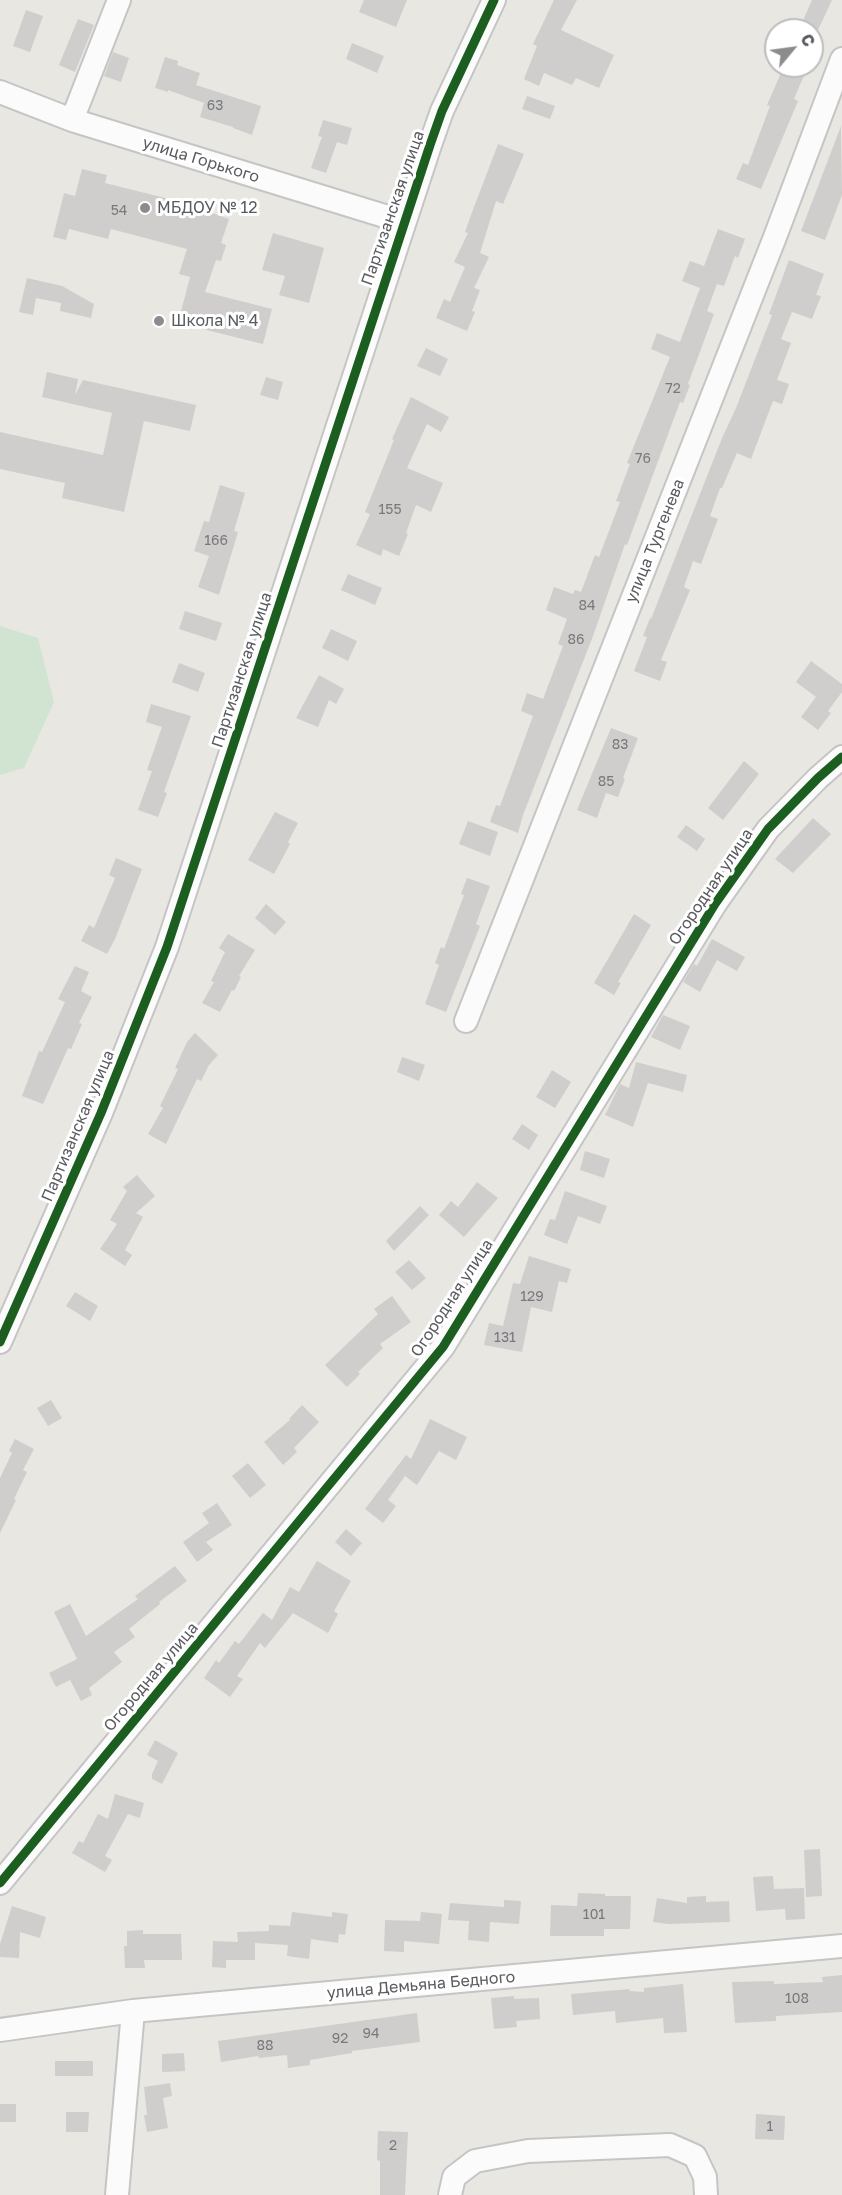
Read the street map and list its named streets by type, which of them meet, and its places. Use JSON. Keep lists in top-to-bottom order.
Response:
{
  "streets": {
    "street": [
      "улица Горького",
      "Партизанская улица",
      "улица Тургенева",
      "Огородная улица",
      "улица Демьяна Бедного"
    ]
  },
  "crossings": [
    ["улица Горького", "Партизанская улица"]
  ],
  "places": ["МБДОУ № 12", "Школа № 4"],
  "house_numbers": [
    "63",
    "54",
    "72",
    "76",
    "155",
    "166",
    "84",
    "86",
    "83",
    "85",
    "129",
    "131",
    "101",
    "108",
    "94",
    "92",
    "88",
    "1",
    "2"
  ],
  "north": "top right"
}
